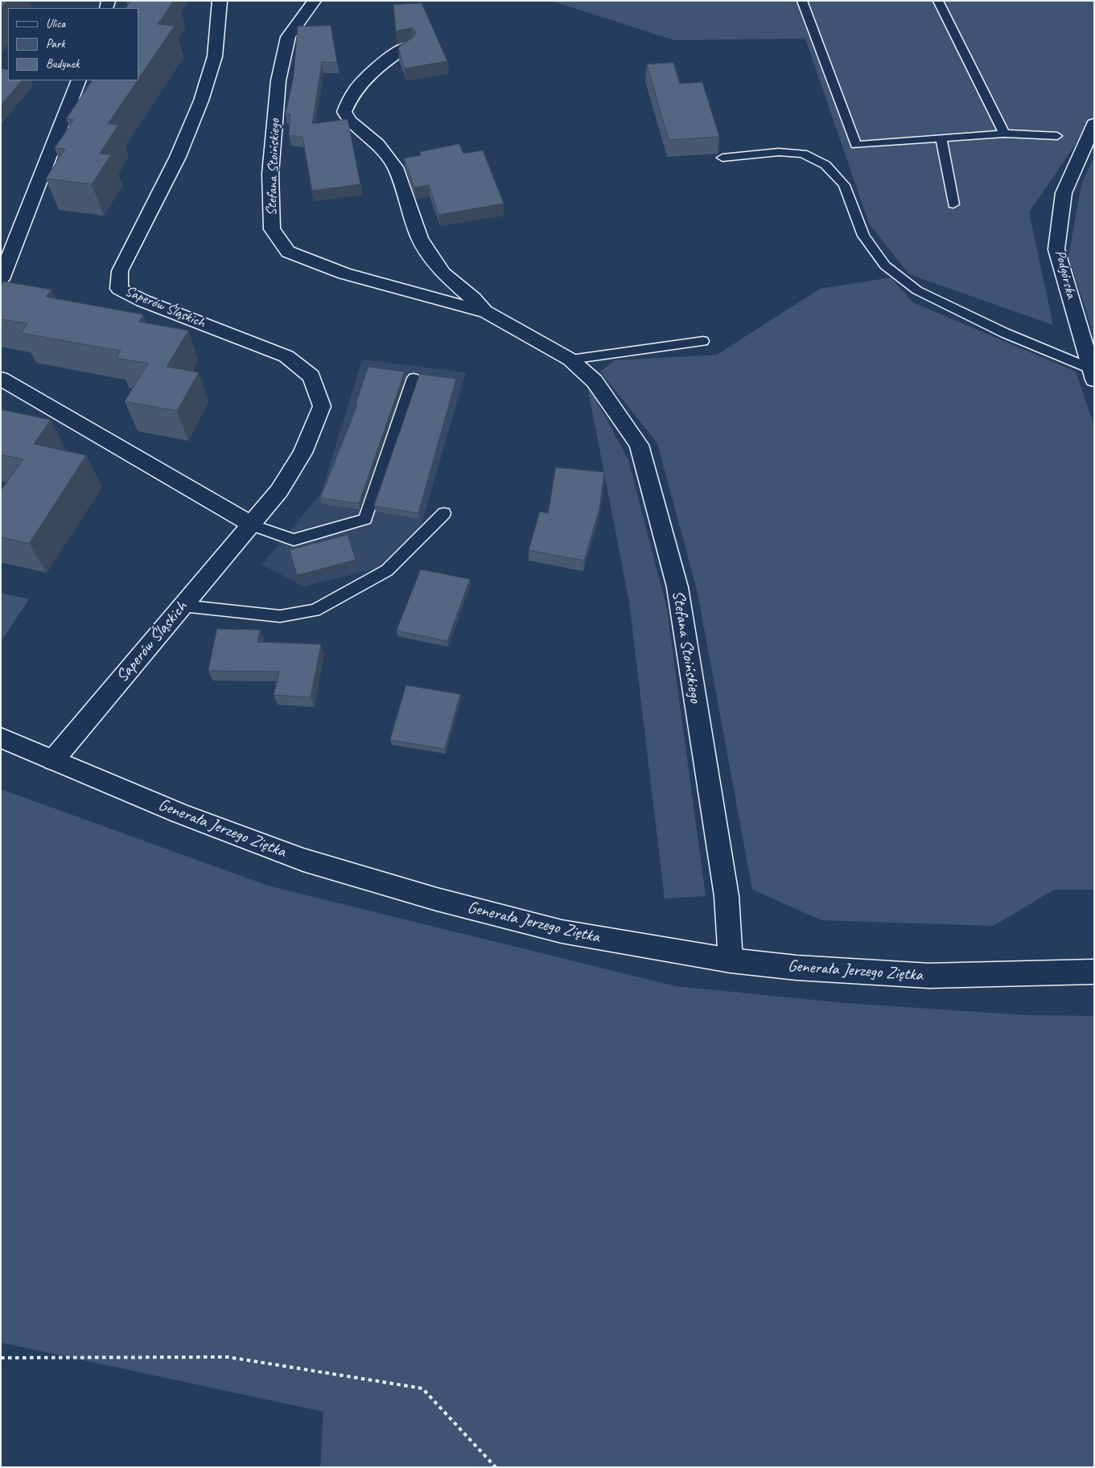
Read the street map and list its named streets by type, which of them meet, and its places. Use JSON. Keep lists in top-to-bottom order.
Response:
{
  "streets": {
    "street": [
      "Stefana Stoińskiego",
      "Podgórska",
      "Saperów Śląskich",
      "Generała Jerzego Ziętka"
    ]
  },
  "crossings": [
    ["Stefana Stoińskiego", "Generała Jerzego Ziętka"],
    ["Saperów Śląskich", "Generała Jerzego Ziętka"]
  ],
  "legend": ["Ulica", "Park", "Budynek"]
}
